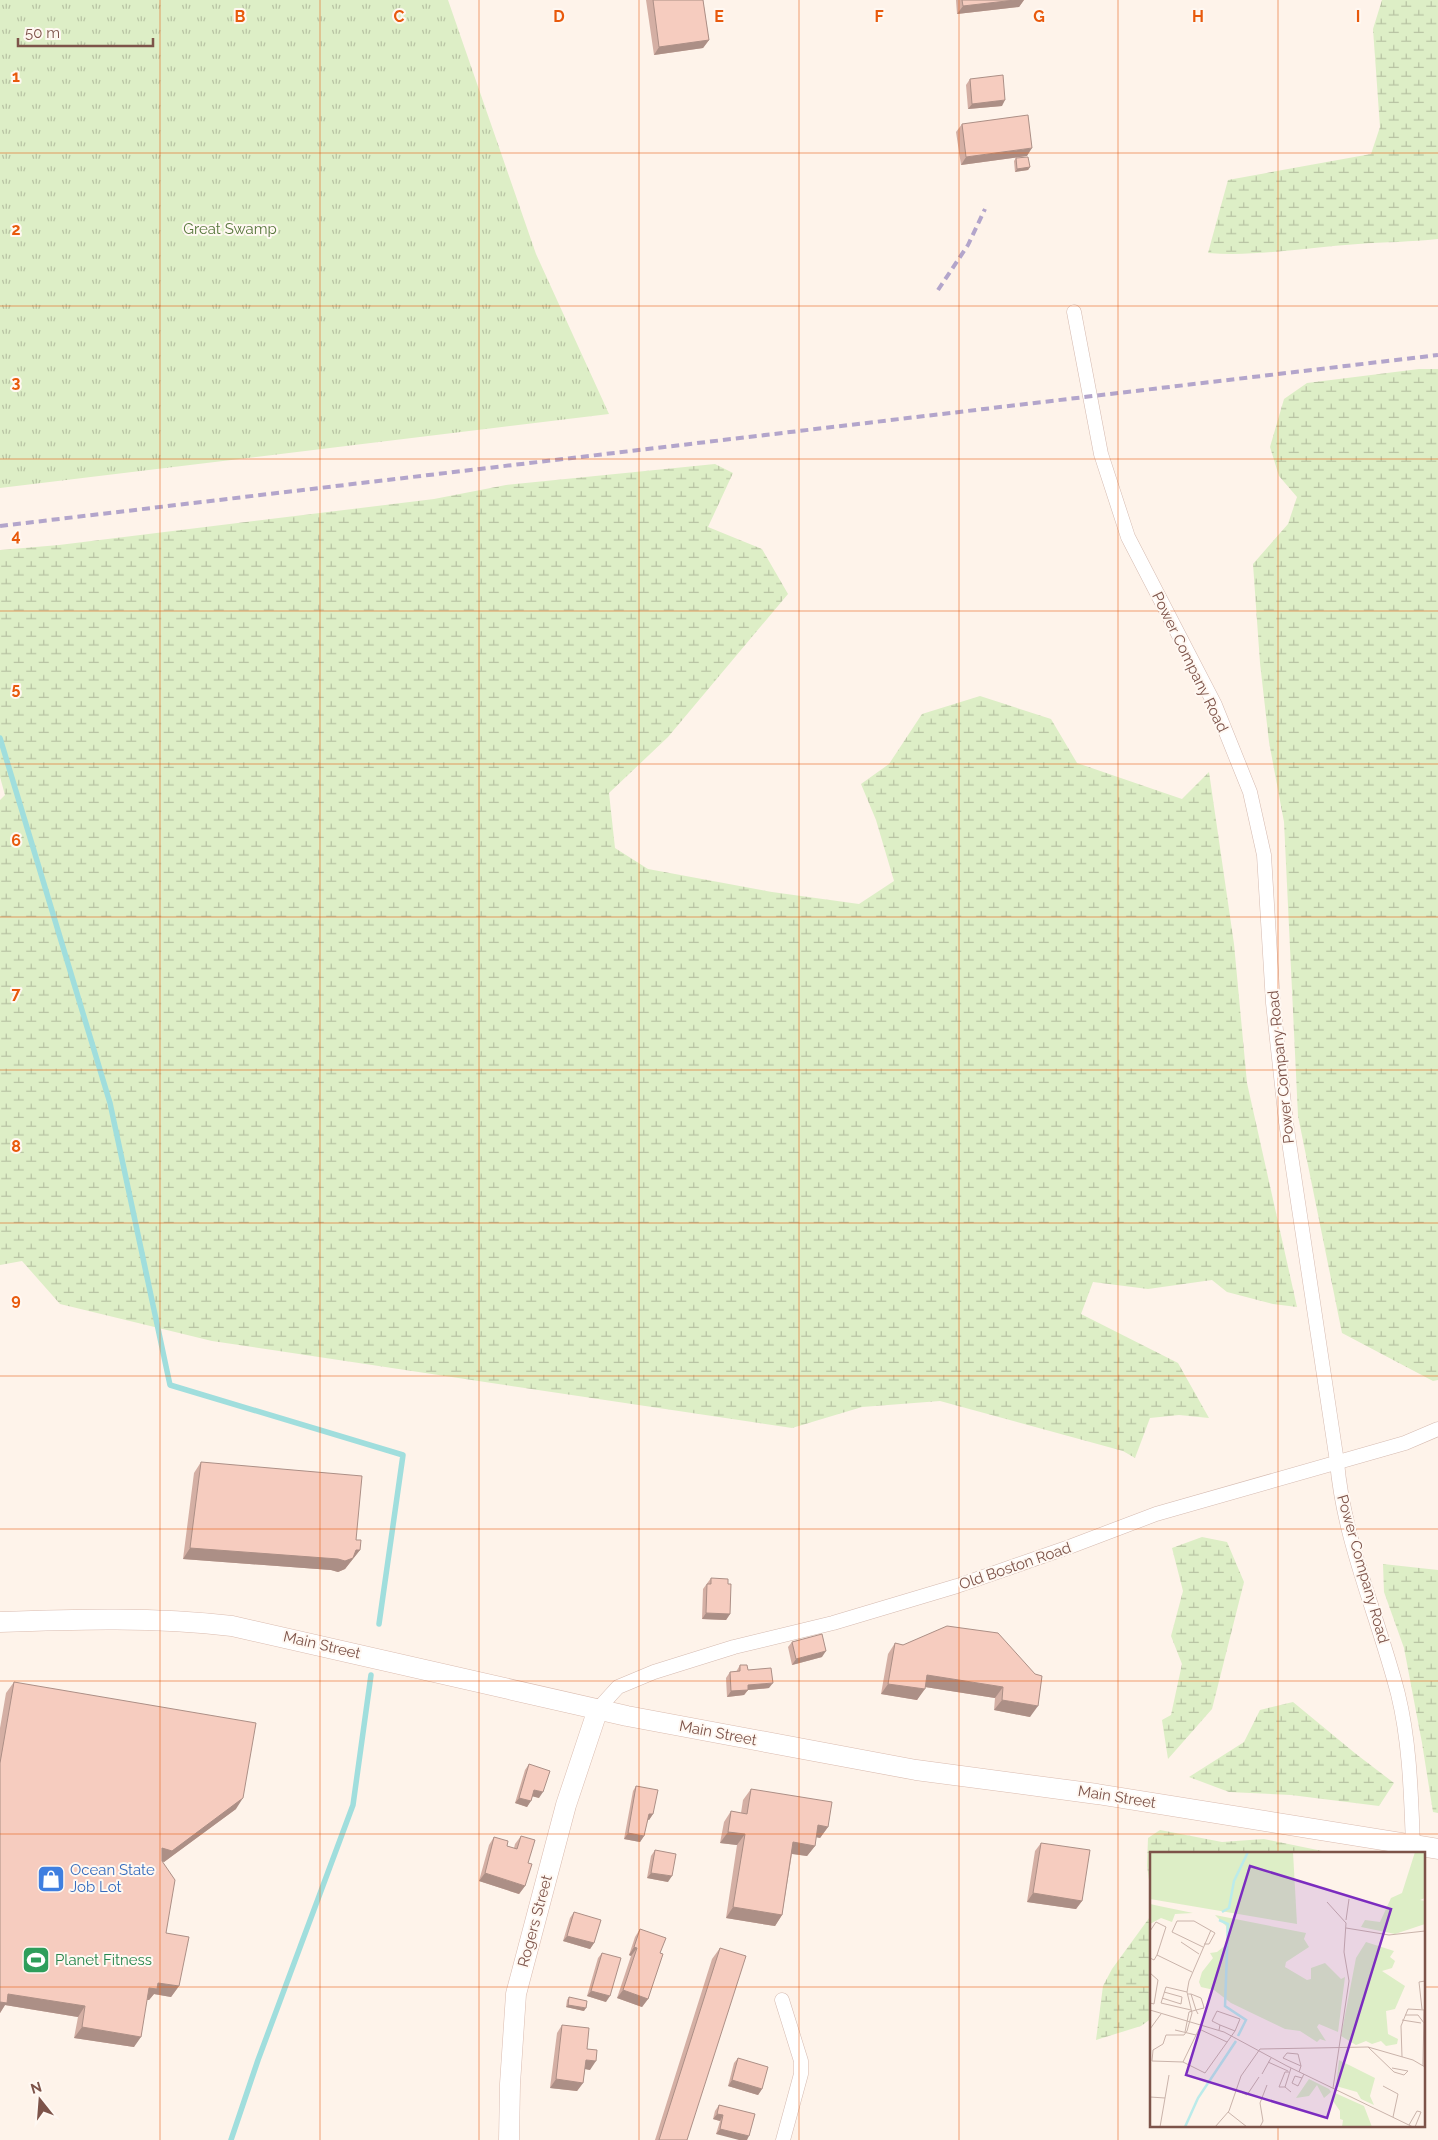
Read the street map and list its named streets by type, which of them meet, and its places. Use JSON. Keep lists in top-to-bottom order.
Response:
{
  "streets": {
    "main road": ["Main Street", "Rogers Street"],
    "street": ["Power Company Road", "Old Boston Road"]
  },
  "crossings": [
    ["Power Company Road", "Old Boston Road"],
    ["Power Company Road", "Main Street"],
    ["Old Boston Road", "Main Street"],
    ["Old Boston Road", "Rogers Street"],
    ["Main Street", "Rogers Street"]
  ],
  "parks": ["Great Swamp"],
  "places": {
    "shop": ["Ocean State Job Lot"],
    "sports": ["Planet Fitness"]
  },
  "scale_bar": "50 m",
  "north": "top",
  "grid": {
    "columns": [
      "B",
      "C",
      "D",
      "E",
      "F",
      "G",
      "H",
      "I"
    ],
    "rows": [
      "1",
      "2",
      "3",
      "4",
      "5",
      "6",
      "7",
      "8",
      "9"
    ]
  }
}
